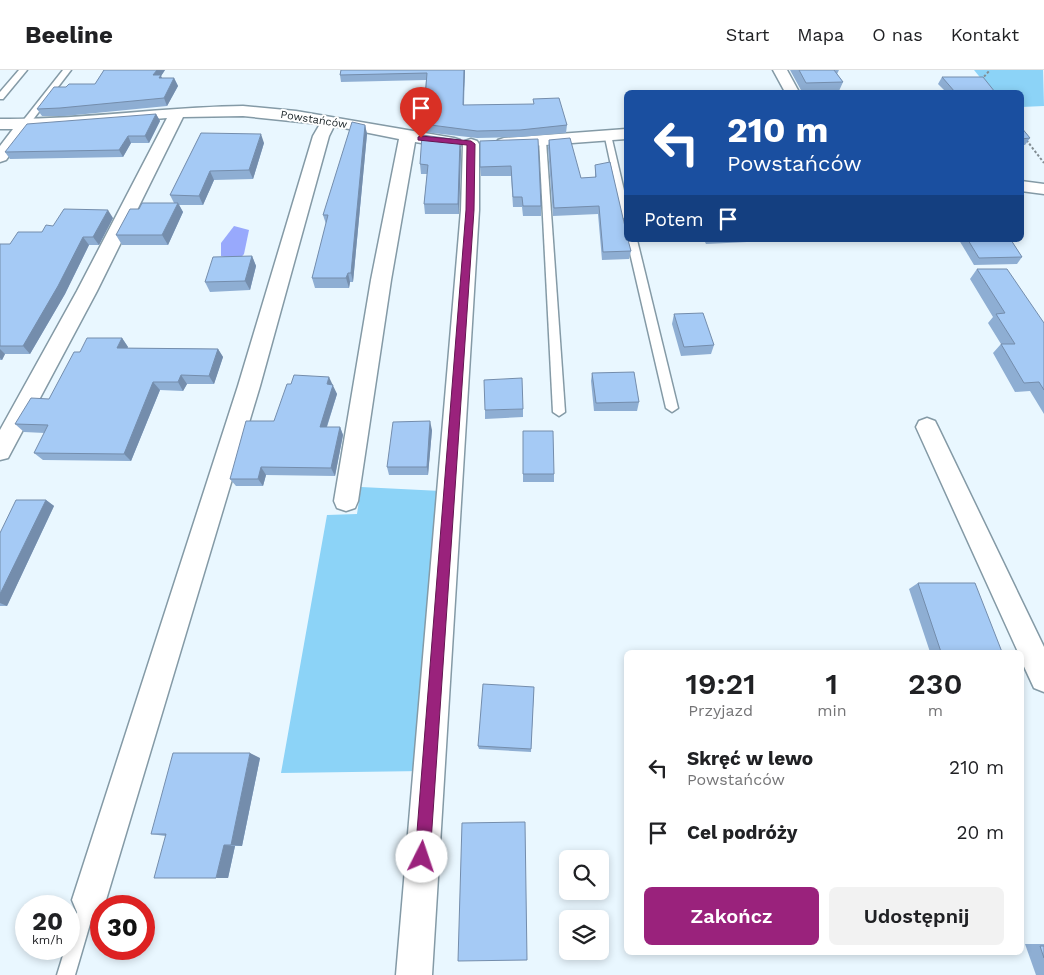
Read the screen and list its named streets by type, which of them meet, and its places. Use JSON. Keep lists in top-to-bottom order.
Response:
{
  "streets": {
    "street": ["Powstańców"]
  },
  "page": {
    "header": "Beeline",
    "nav": [
      "Start",
      "Mapa",
      "O nas",
      "Kontakt"
    ],
    "turn": ["210 m", "Powstańców"],
    "then": "Potem",
    "eta": [
      "19:21",
      "Przyjazd",
      "1",
      "min",
      "230",
      "m"
    ],
    "list": [
      {
        "name": "Skręć w lewo",
        "note": "Powstańców",
        "value": "210 m"
      },
      {
        "name": "Cel podróży",
        "value": "20 m"
      }
    ],
    "buttons": ["Zakończ", "Udostępnij"],
    "speed": "20 km/h",
    "limit": "30"
  }
}
